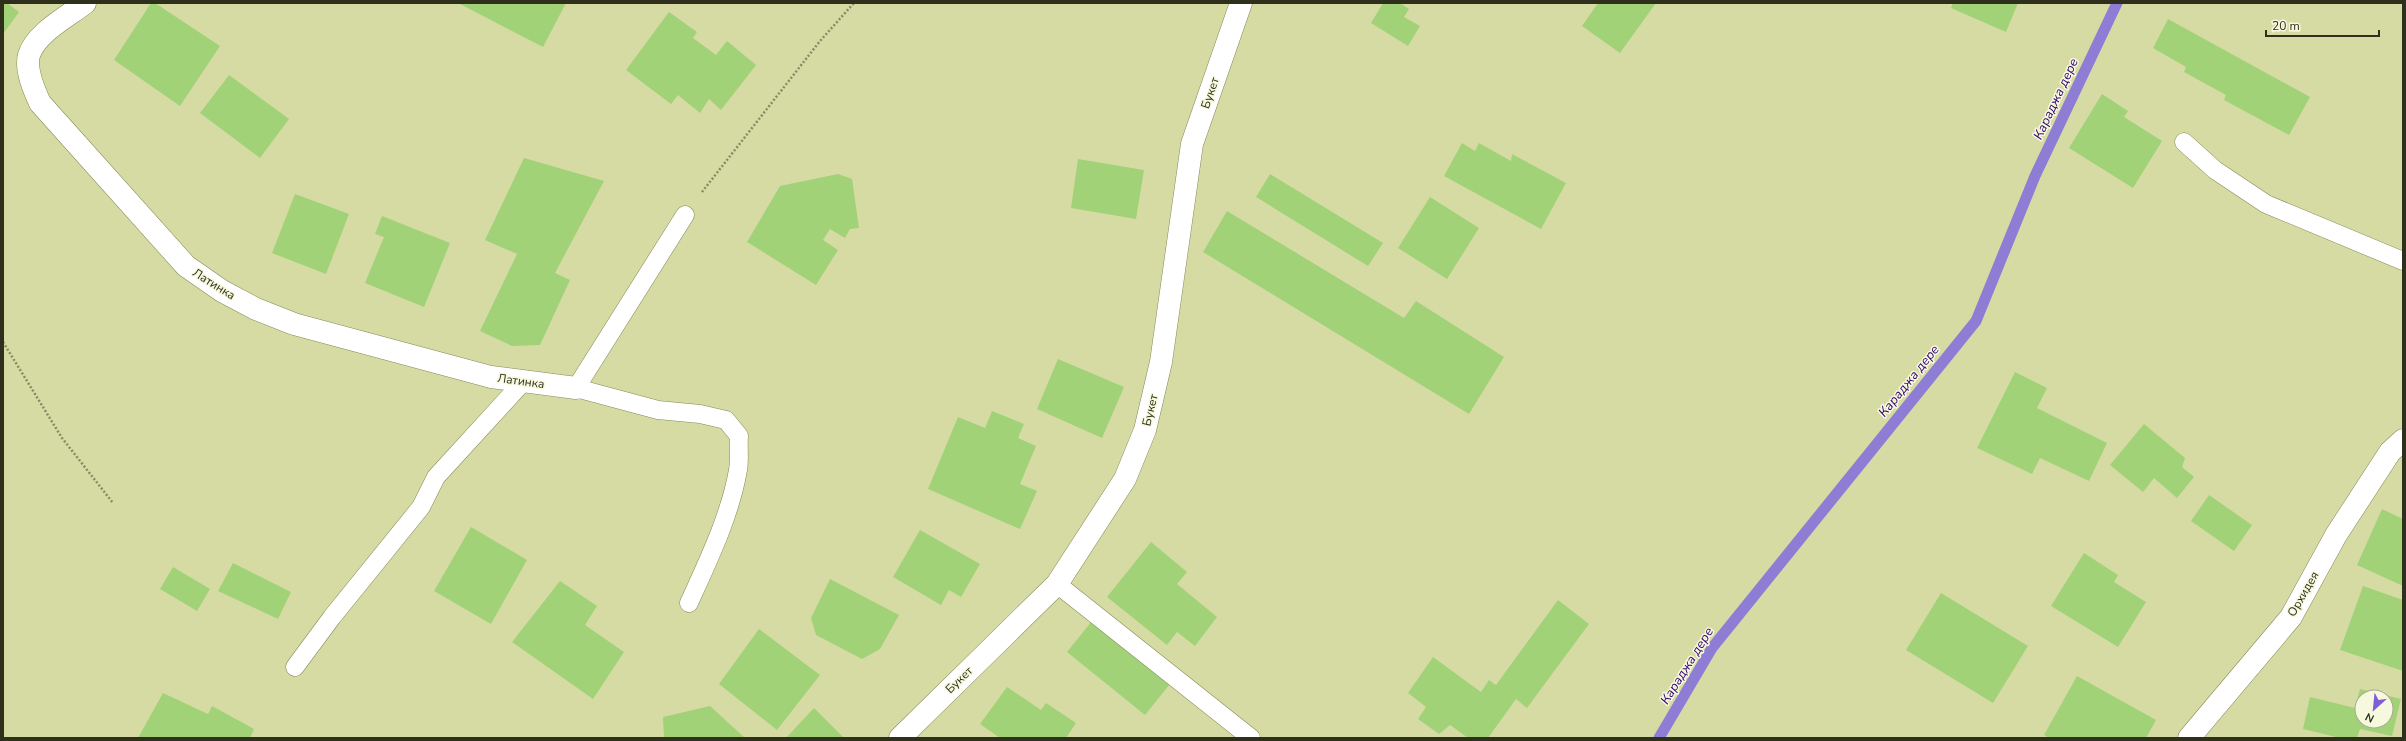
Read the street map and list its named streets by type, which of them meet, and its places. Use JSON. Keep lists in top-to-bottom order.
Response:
{
  "streets": {
    "street": ["Букет", "Латинка", "Орхидея"]
  },
  "water": ["Караджа дере"],
  "scale_bar": "20 m",
  "north": "bottom left"
}
